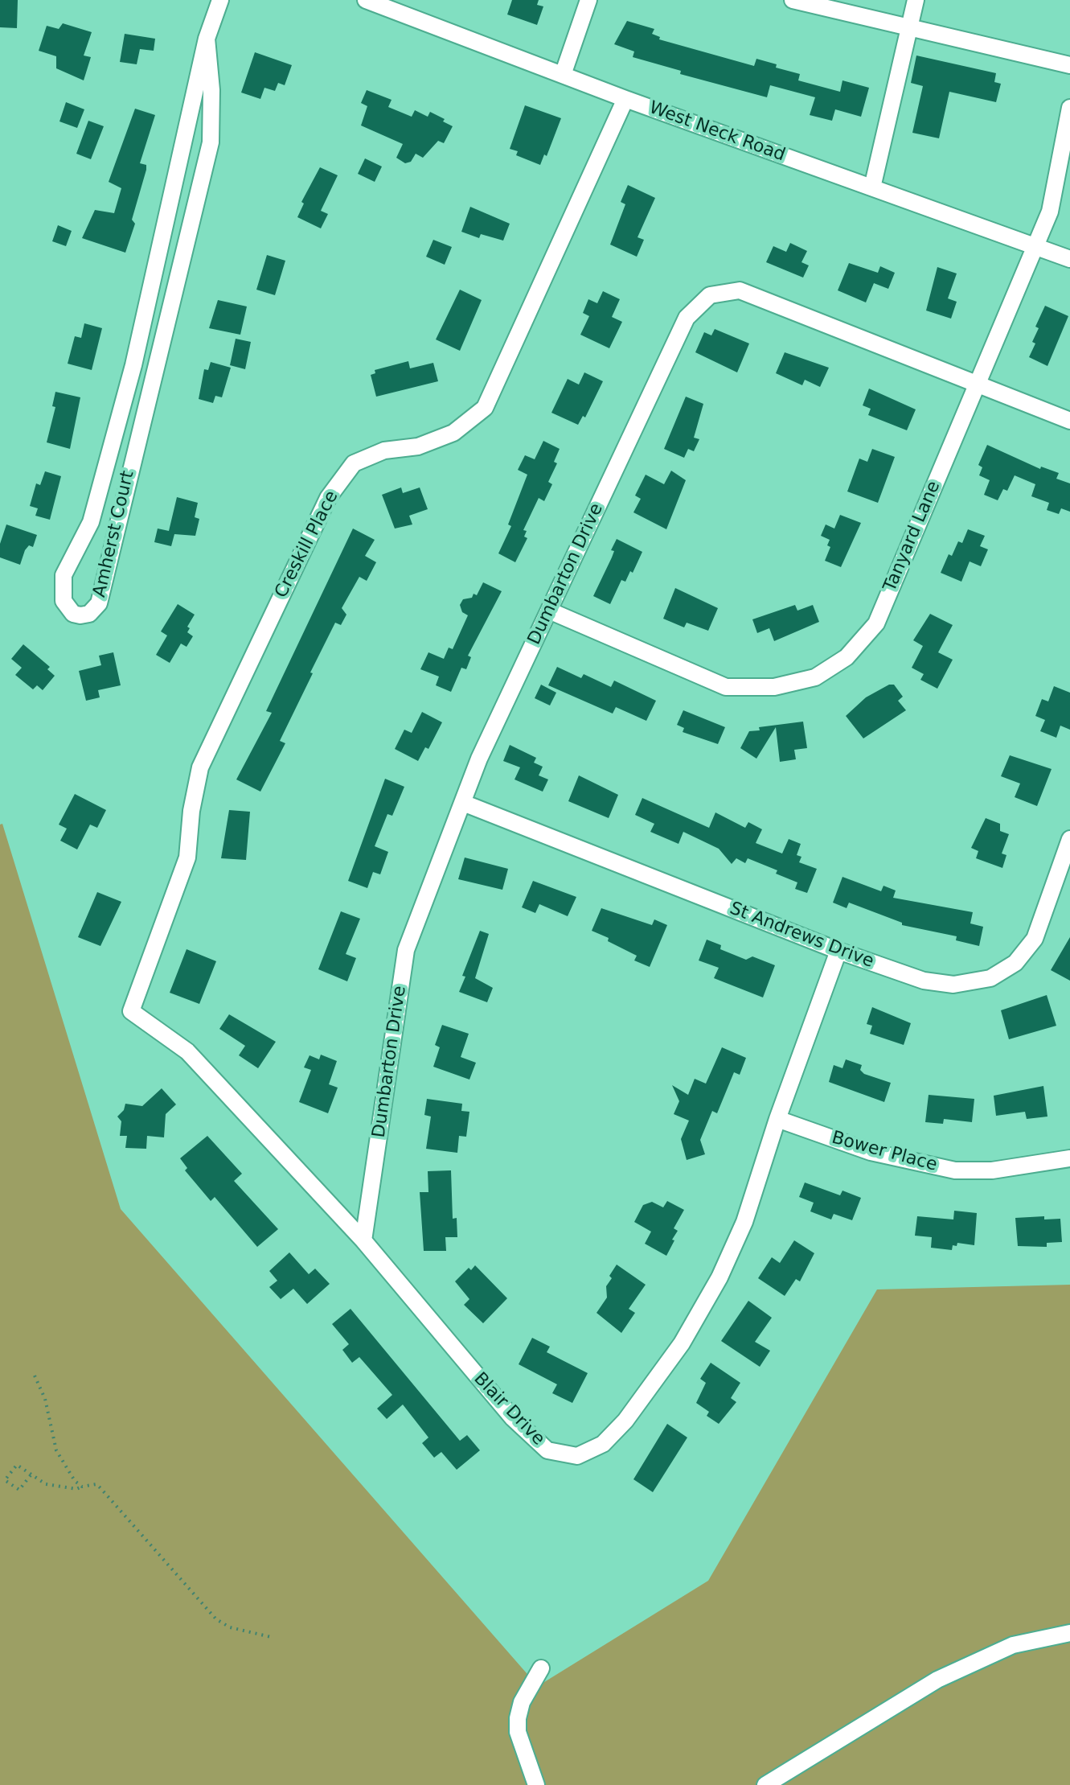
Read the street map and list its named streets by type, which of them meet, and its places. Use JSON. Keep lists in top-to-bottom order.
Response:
{
  "streets": {
    "street": [
      "West Neck Road",
      "Amherst Court",
      "Tanyard Lane",
      "Creskill Place",
      "Dumbarton Drive",
      "St Andrews Drive",
      "Bower Place",
      "Blair Drive"
    ]
  },
  "crossings": [
    ["West Neck Road", "Tanyard Lane"],
    ["West Neck Road", "Creskill Place"],
    ["Tanyard Lane", "Dumbarton Drive"],
    ["Creskill Place", "Blair Drive"],
    ["Dumbarton Drive", "St Andrews Drive"],
    ["Dumbarton Drive", "Blair Drive"],
    ["St Andrews Drive", "Blair Drive"],
    ["Bower Place", "Blair Drive"]
  ]
}
